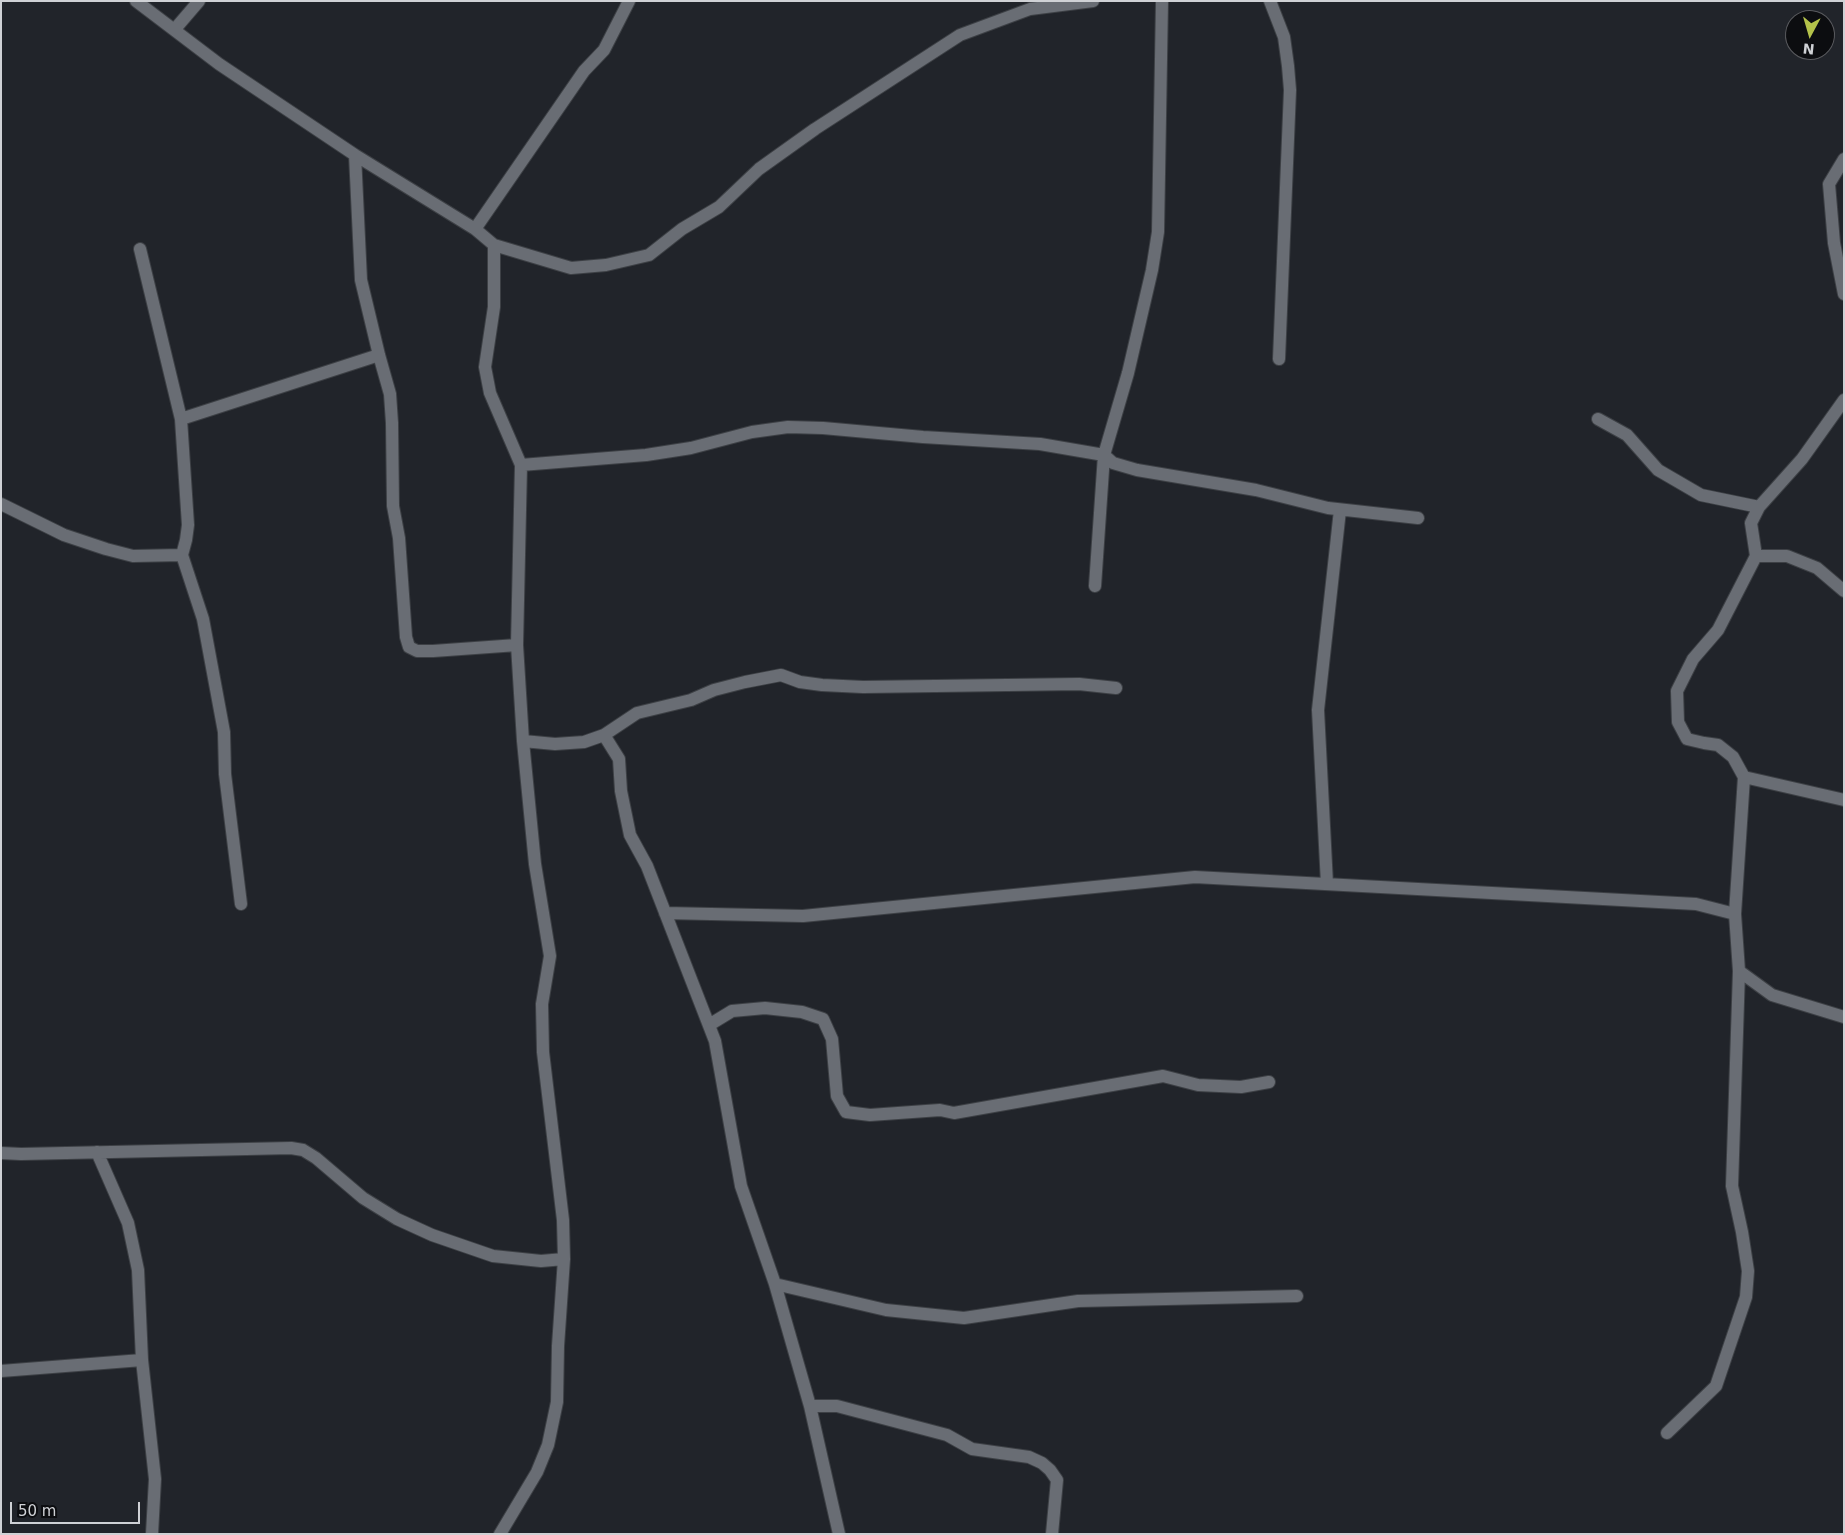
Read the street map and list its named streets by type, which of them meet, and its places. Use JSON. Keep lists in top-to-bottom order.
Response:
{
  "scale_bar": "50 m",
  "north": "bottom"
}
